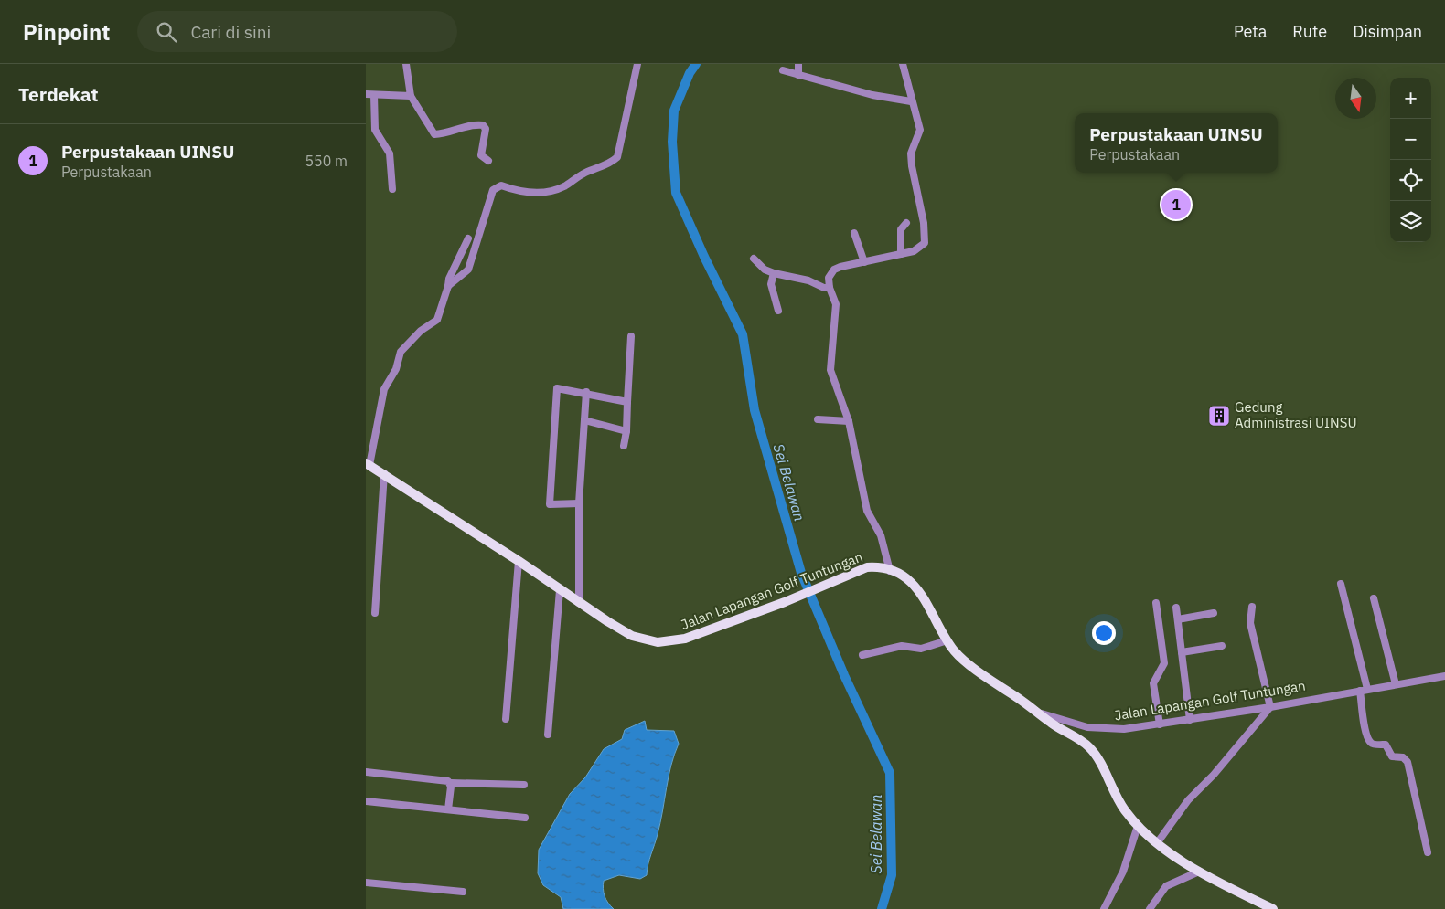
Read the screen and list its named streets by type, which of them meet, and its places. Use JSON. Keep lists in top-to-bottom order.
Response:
{
  "streets": {
    "main road": ["Jalan Lapangan Golf Tuntungan"]
  },
  "water": ["Sei Belawan"],
  "places": {
    "building": ["Gedung Administrasi UINSU"]
  },
  "north": "bottom",
  "page": {
    "header": "Pinpoint",
    "search": "Cari di sini",
    "nav": ["Peta", "Rute", "Disimpan"],
    "heading": "Terdekat",
    "map_buttons": ["+", "−"],
    "popup": ["Perpustakaan UINSU", "Perpustakaan"],
    "list": [
      {
        "mark": "1",
        "name": "Perpustakaan UINSU",
        "note": "Perpustakaan",
        "value": "550 m"
      }
    ],
    "pins": "1"
  }
}
